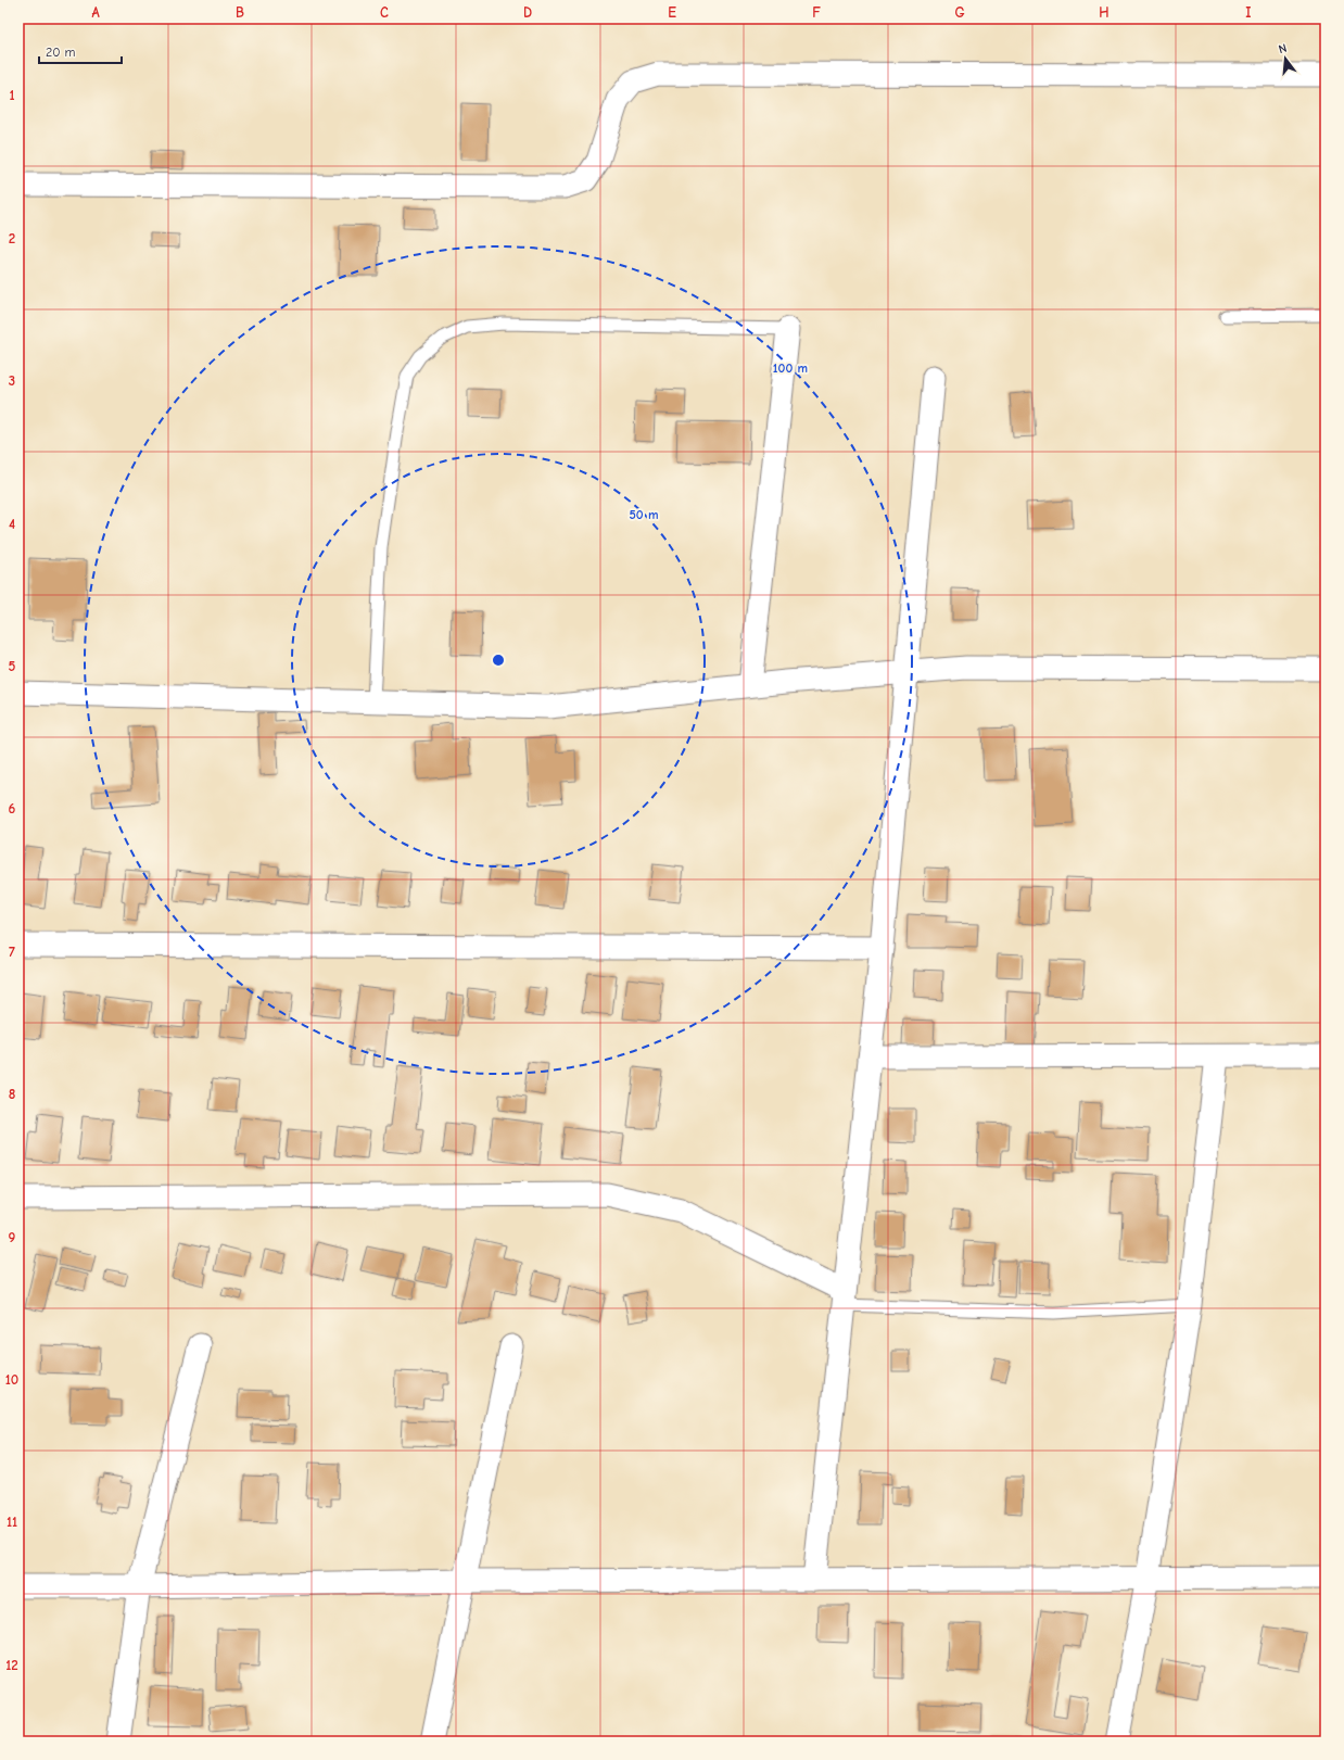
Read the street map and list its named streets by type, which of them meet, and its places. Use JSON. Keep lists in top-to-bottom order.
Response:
{
  "scale_bar": "20 m",
  "north": "top",
  "grid": {
    "columns": [
      "A",
      "B",
      "C",
      "D",
      "E",
      "F",
      "G",
      "H",
      "I"
    ],
    "rows": [
      "1",
      "2",
      "3",
      "4",
      "5",
      "6",
      "7",
      "8",
      "9",
      "10",
      "11",
      "12"
    ]
  },
  "rings": ["100 m", "50 m"]
}
